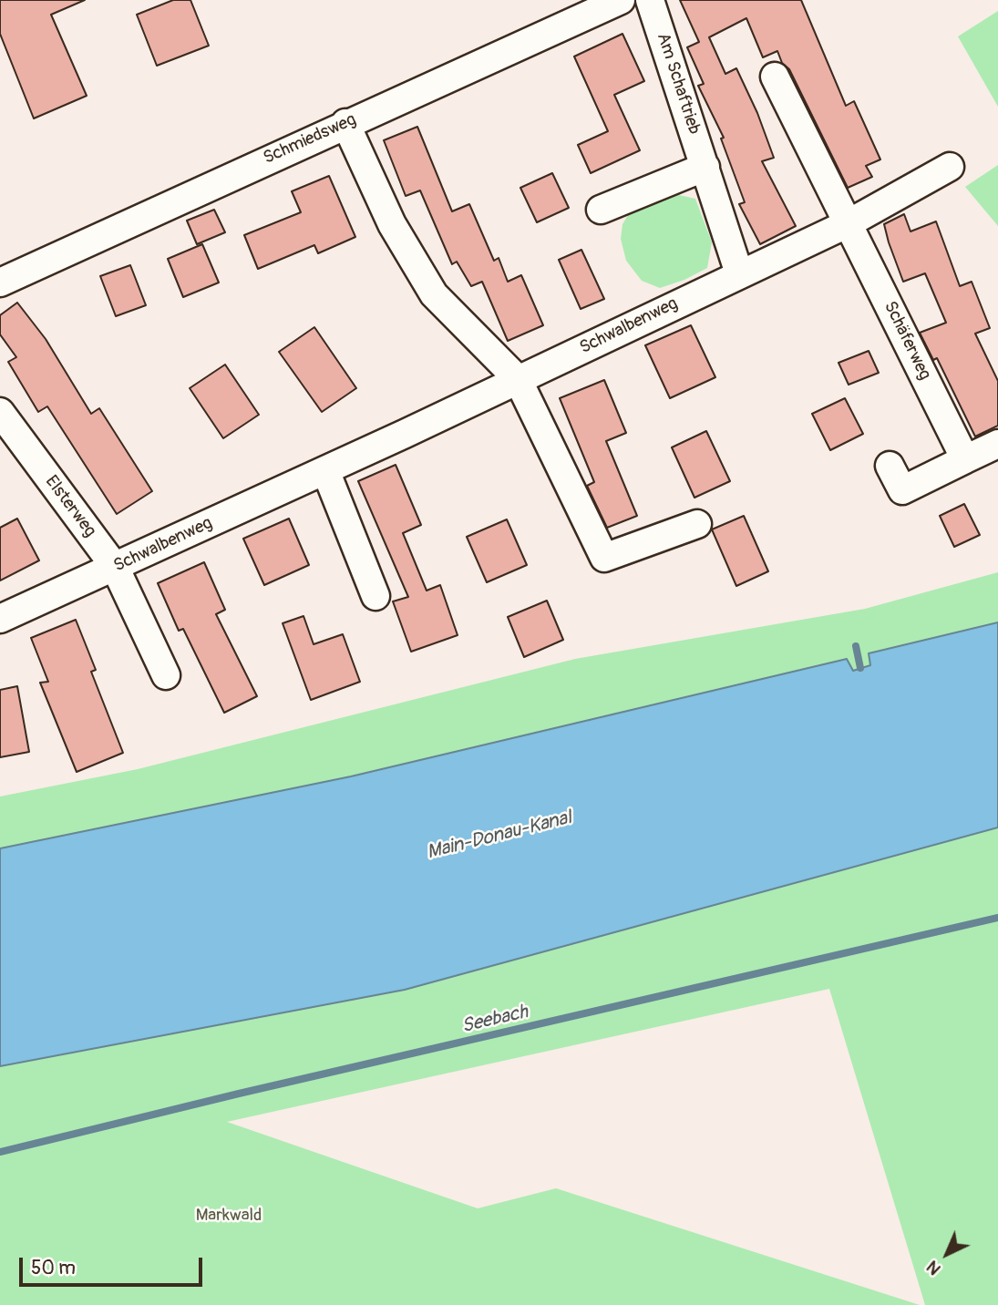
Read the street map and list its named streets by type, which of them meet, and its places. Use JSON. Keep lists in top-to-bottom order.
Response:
{
  "streets": {
    "street": [
      "Am Schaftrieb",
      "Schmiedsweg",
      "Schwalbenweg",
      "Schäferweg",
      "Elsterweg"
    ]
  },
  "crossings": [
    ["Am Schaftrieb", "Schwalbenweg"],
    ["Schwalbenweg", "Elsterweg"]
  ],
  "water": ["Main-Donau-Kanal", "Seebach"],
  "parks": ["Markwald"],
  "scale_bar": "50 m",
  "north": "bottom left"
}
